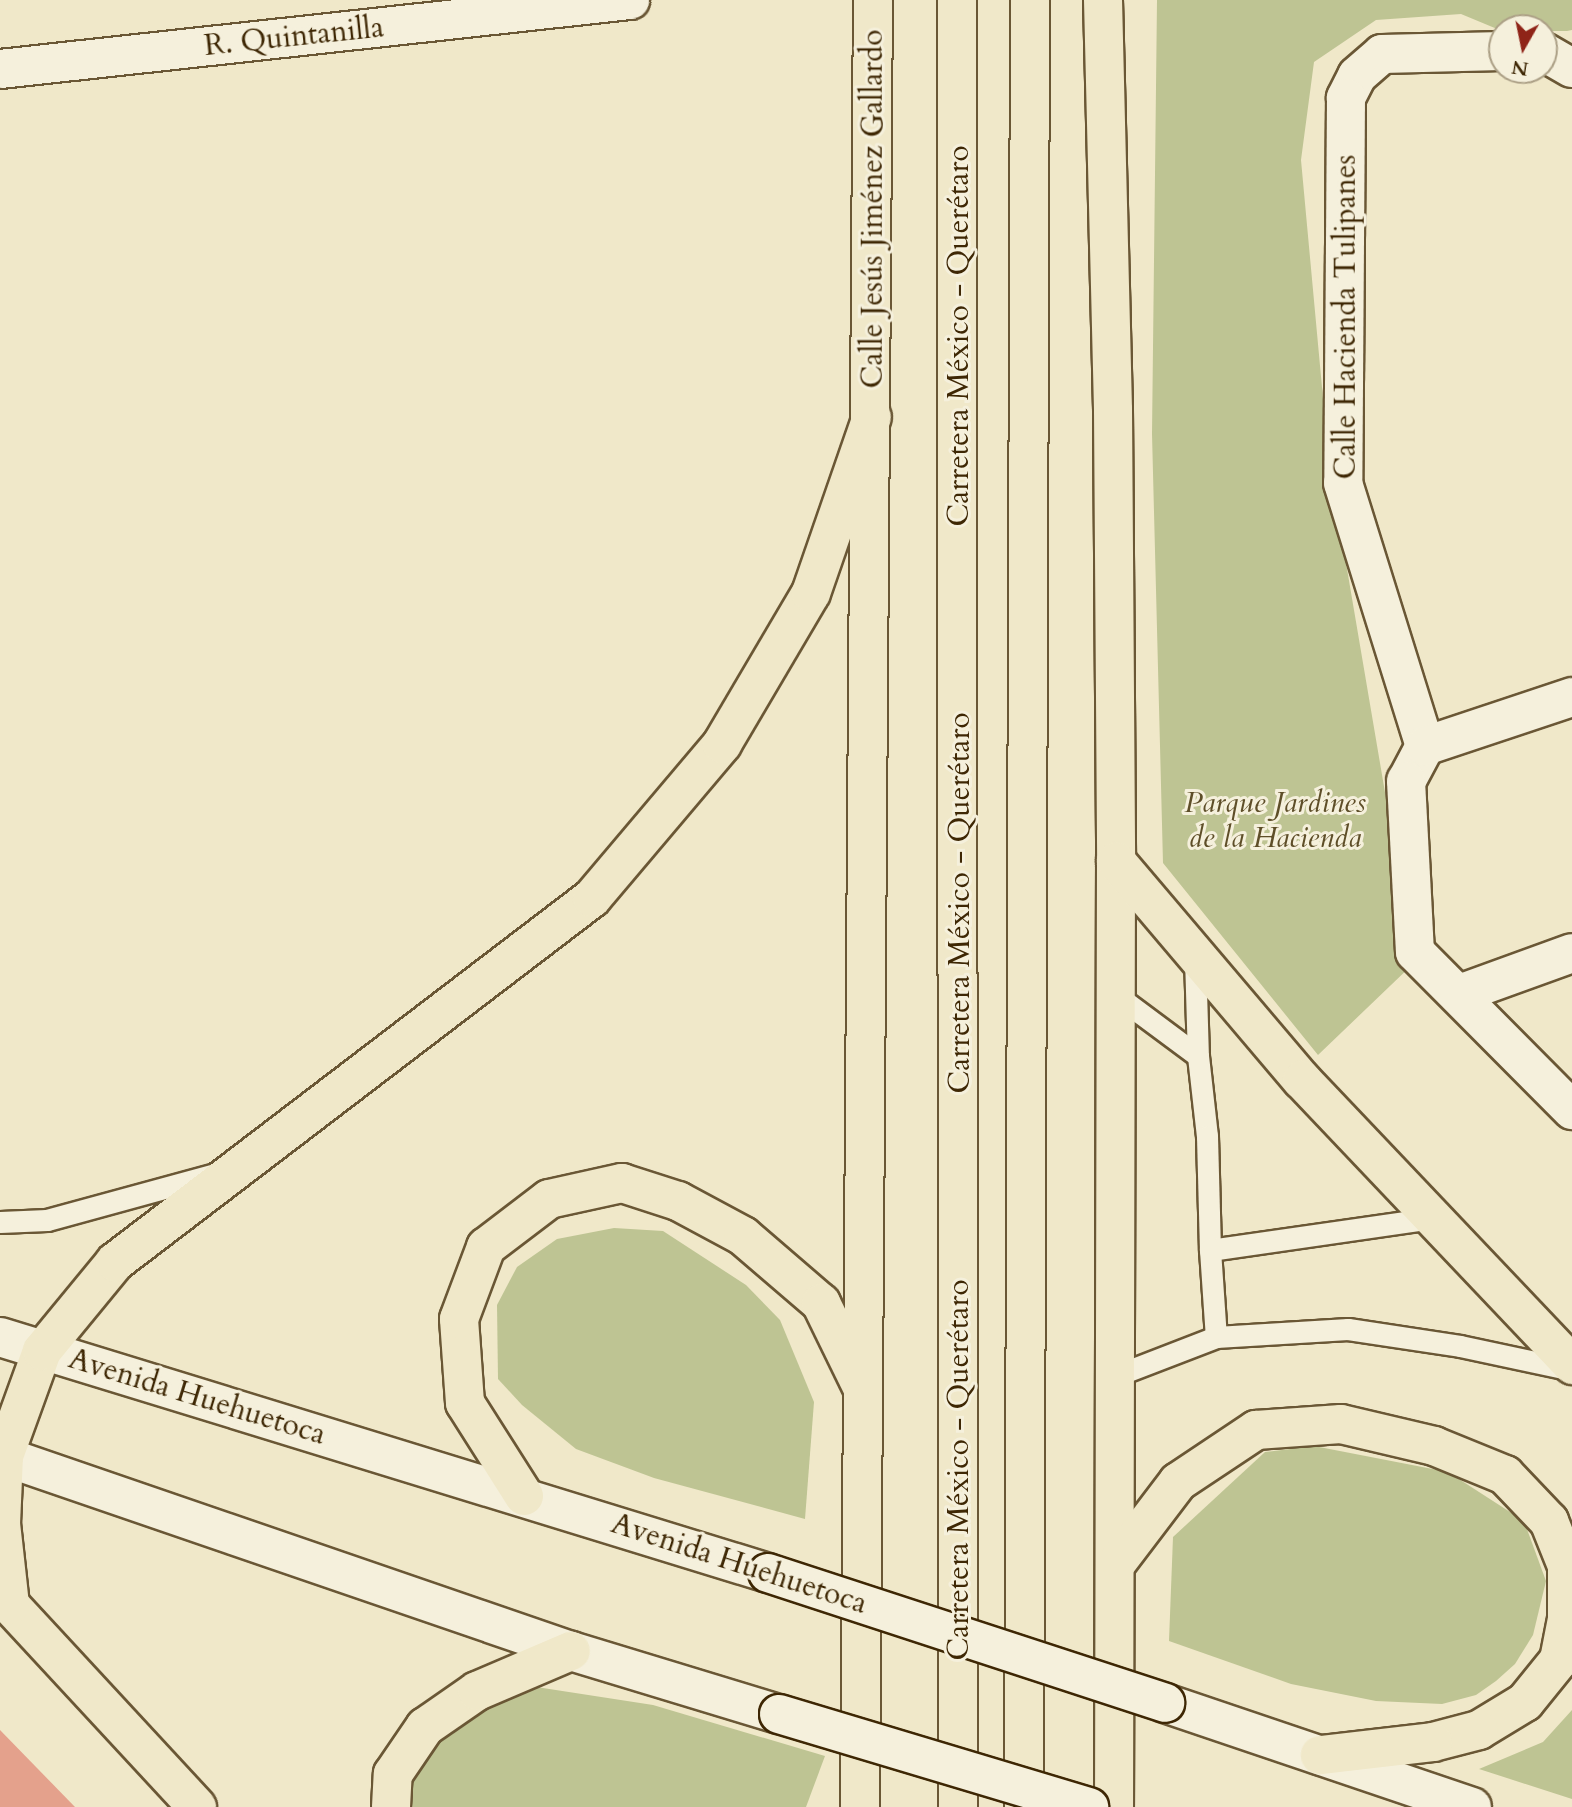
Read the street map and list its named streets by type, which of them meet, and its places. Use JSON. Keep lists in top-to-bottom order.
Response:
{
  "streets": {
    "main road": [
      "R. Quintanilla",
      "Calle Jesús Jiménez Gallardo",
      "Calle Hacienda Tulipanes",
      "Carretera México - Querétaro",
      "Avenida Huehuetoca"
    ]
  },
  "parks": ["Parque Jardines de la Hacienda"],
  "north": "bottom"
}
